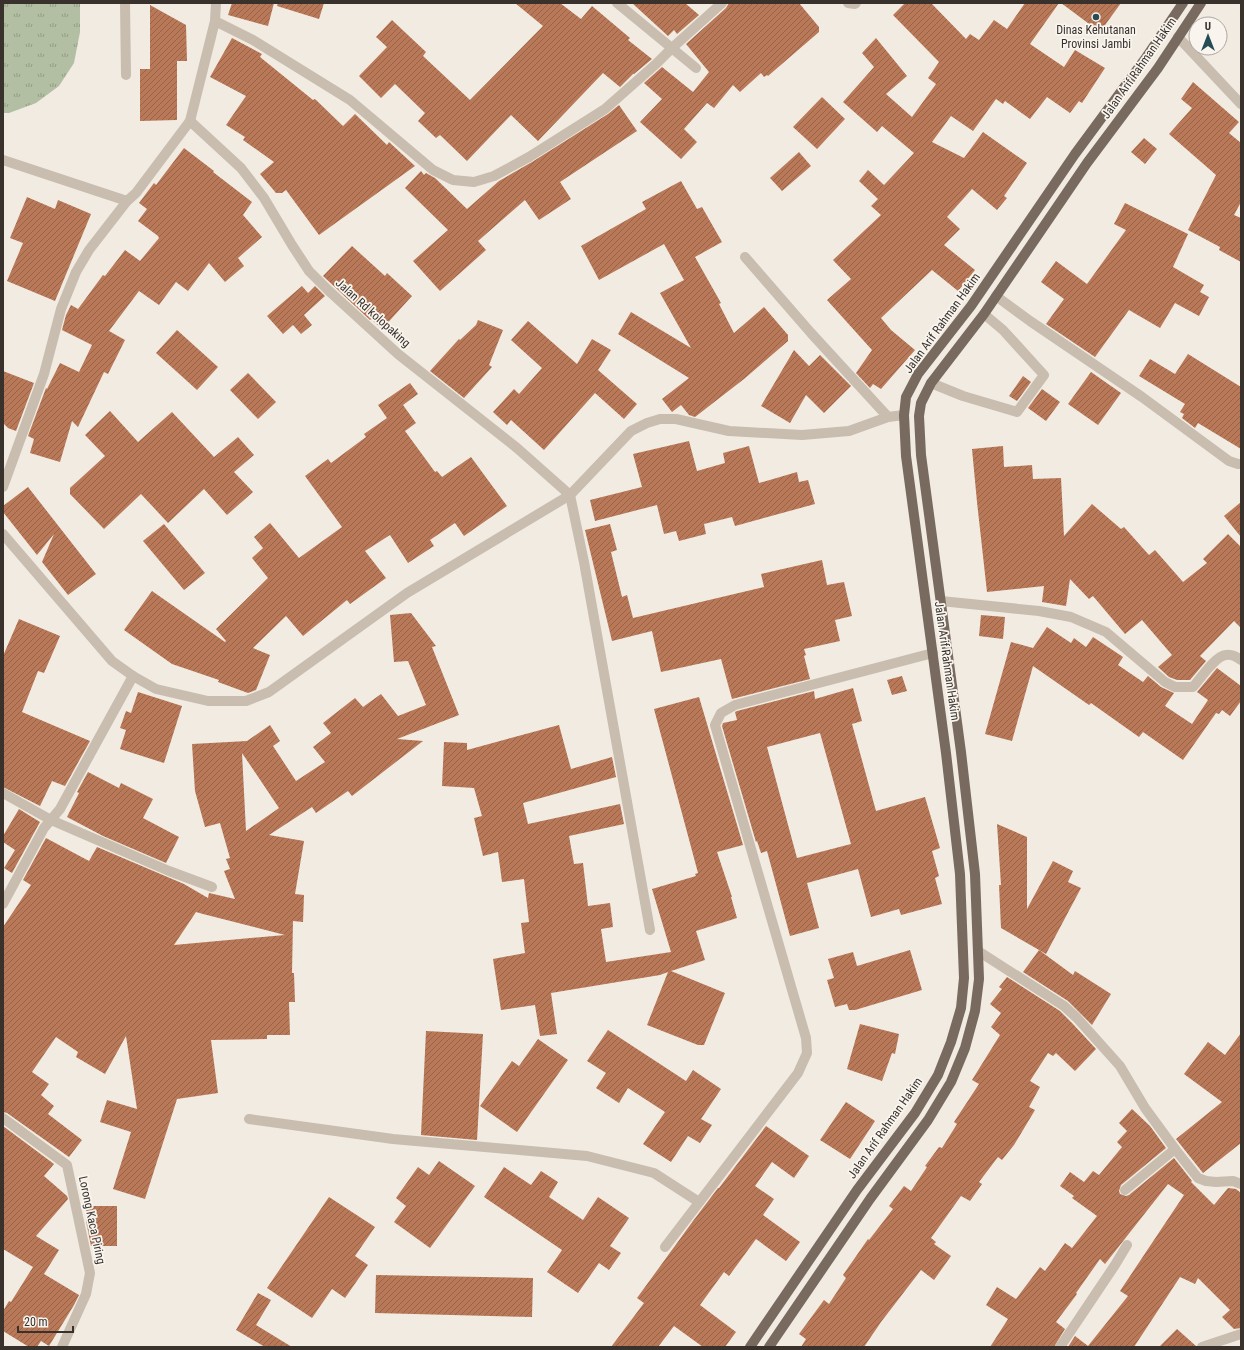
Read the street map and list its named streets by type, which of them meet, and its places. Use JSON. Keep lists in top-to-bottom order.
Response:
{
  "streets": {
    "main road": ["Jalan Arif Rahman Hakim"],
    "street": ["Jalan Rd kolopaking", "Lorong Kaca Piring"]
  },
  "places": ["Dinas Kehutanan Provinsi Jambi"],
  "scale_bar": "20 m",
  "north": "top"
}
